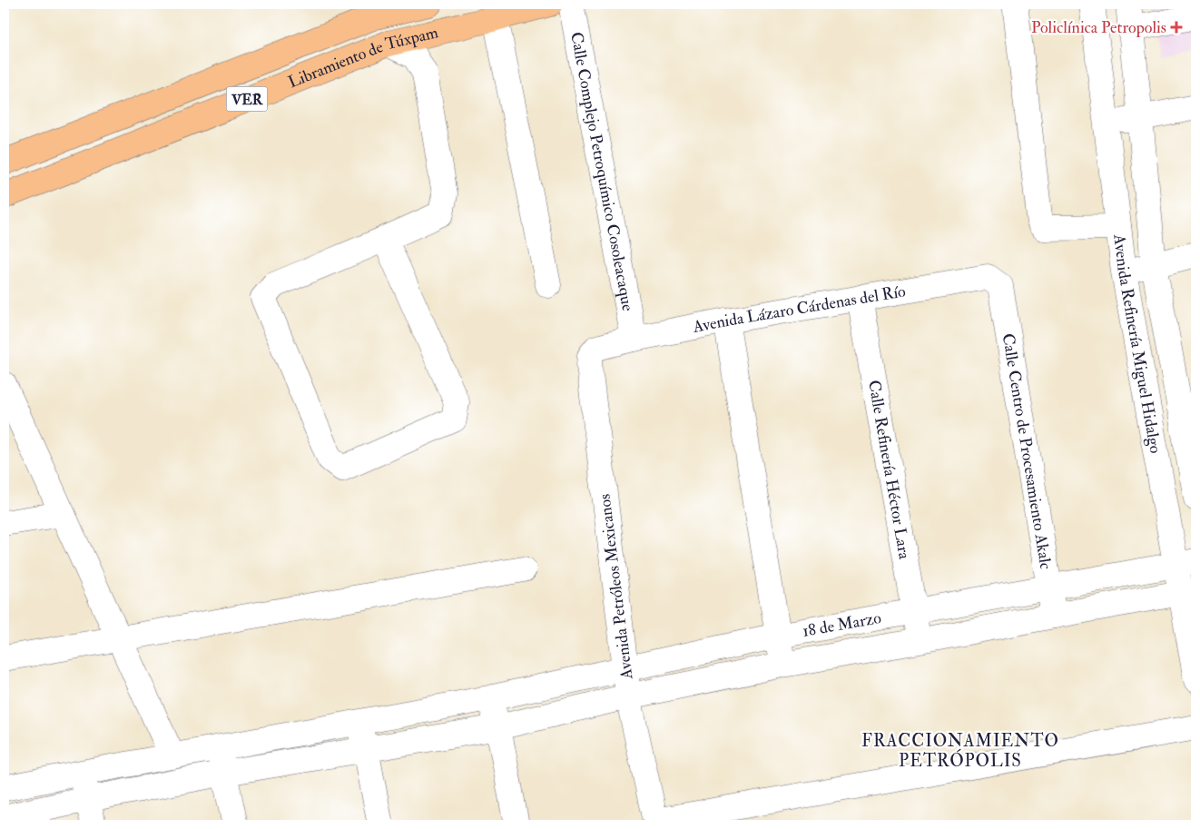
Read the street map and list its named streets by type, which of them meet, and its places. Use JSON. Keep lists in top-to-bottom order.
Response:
{
  "streets": {
    "main road": ["Libramiento de Túxpam", "VER"],
    "street": [
      "Calle Complejo Petroquímico Cosoleacaque",
      "Avenida Lázaro Cárdenas del Río",
      "Avenida Refinería Miguel Hidalgo",
      "Calle Centro de Procesamiento Akalc",
      "Calle Refinería Héctor Lara",
      "Avenida Petróleos Mexicanos",
      "18 de Marzo"
    ]
  },
  "crossings": [
    ["Calle Complejo Petroquímico Cosoleacaque", "Avenida Lázaro Cárdenas del Río"],
    ["Avenida Lázaro Cárdenas del Río", "Calle Centro de Procesamiento Akalc"],
    ["Avenida Lázaro Cárdenas del Río", "Calle Refinería Héctor Lara"],
    ["Avenida Lázaro Cárdenas del Río", "Avenida Petróleos Mexicanos"],
    ["Avenida Refinería Miguel Hidalgo", "18 de Marzo"],
    ["Calle Centro de Procesamiento Akalc", "18 de Marzo"],
    ["Calle Refinería Héctor Lara", "18 de Marzo"],
    ["Avenida Petróleos Mexicanos", "18 de Marzo"]
  ],
  "districts": ["FRACCIONAMIENTO PETRÓPOLIS"],
  "places": {
    "health": ["Policlínica Petropolis"]
  }
}
